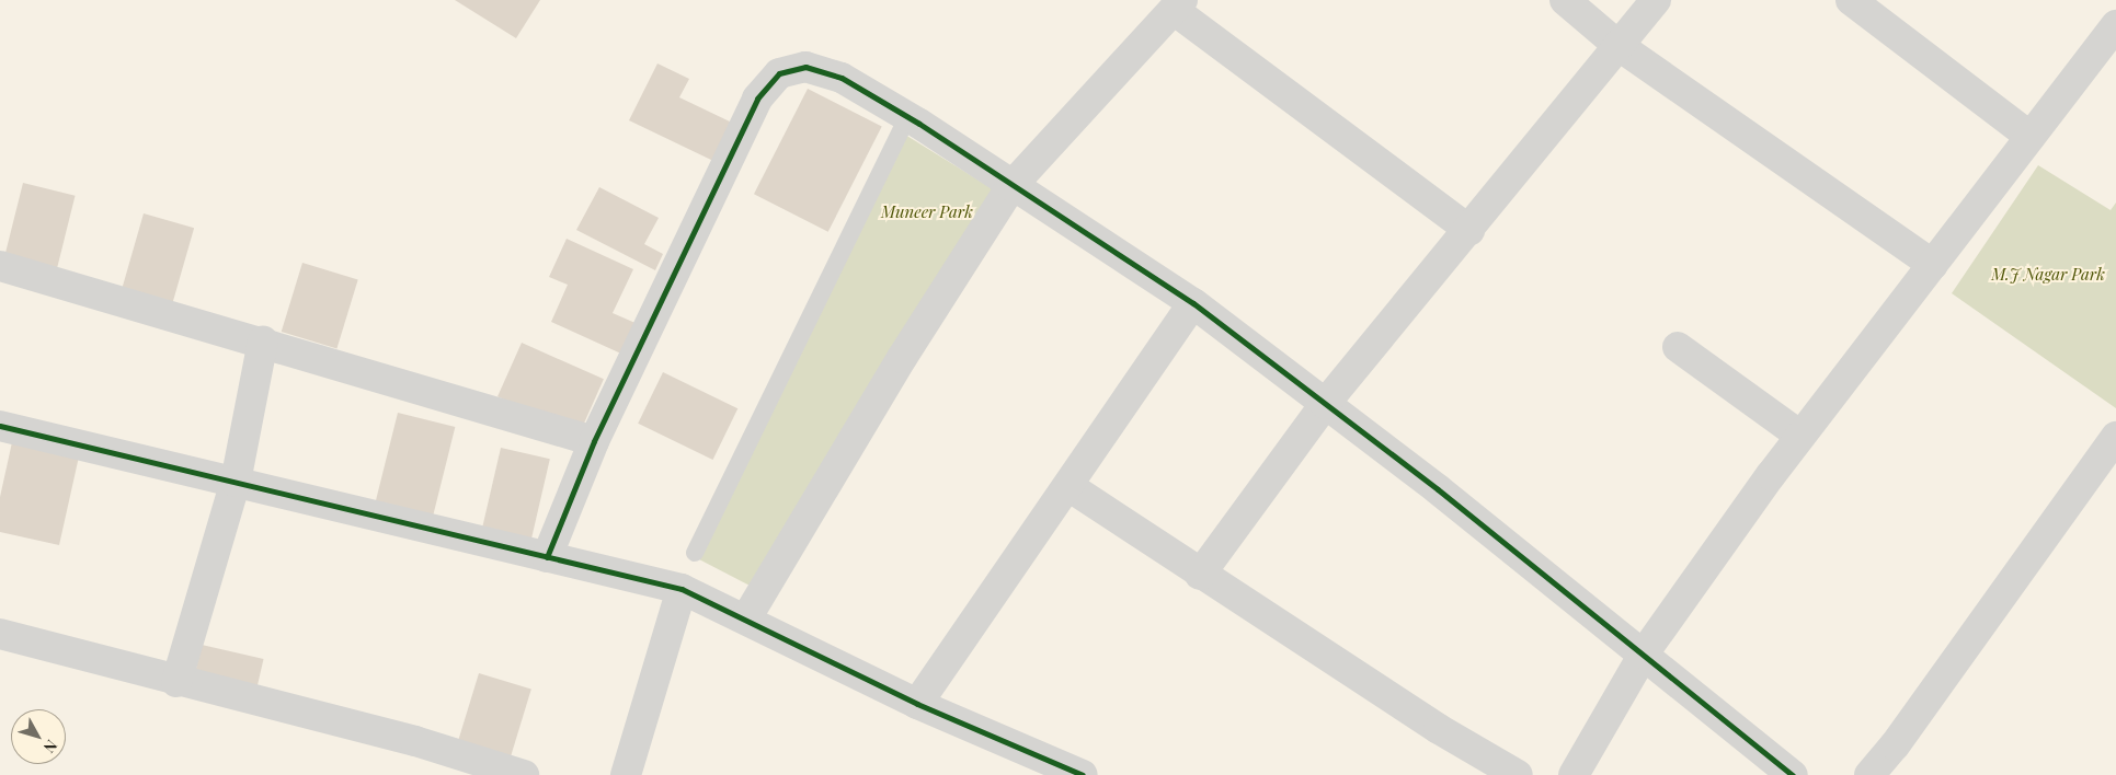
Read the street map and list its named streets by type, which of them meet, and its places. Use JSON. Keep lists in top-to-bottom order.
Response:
{
  "parks": ["Muneer Park", "M.J Nagar Park"],
  "north": "bottom right"
}
